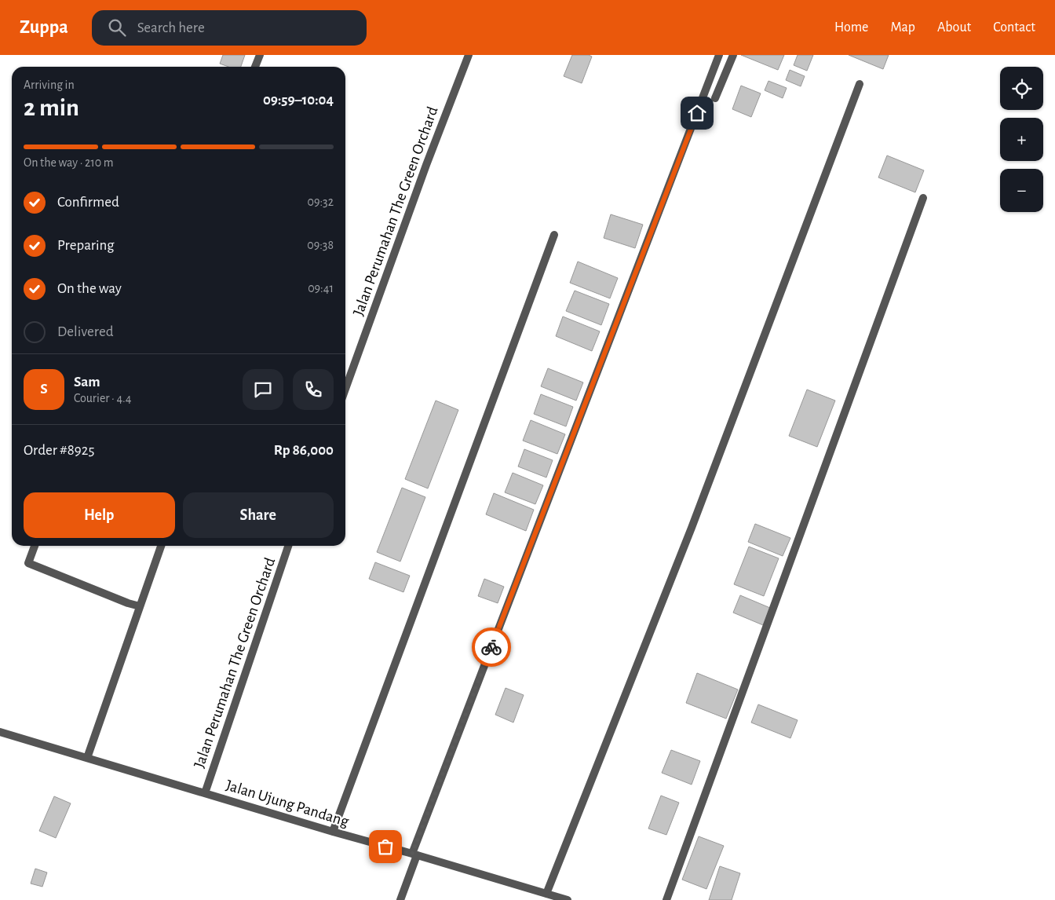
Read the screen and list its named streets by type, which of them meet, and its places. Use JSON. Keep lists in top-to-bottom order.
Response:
{
  "streets": {
    "street": ["Jalan Perumahan The Green Orchard", "Jalan Ujung Pandang"]
  },
  "crossings": [
    ["Jalan Perumahan The Green Orchard", "Jalan Ujung Pandang"]
  ],
  "page": {
    "header": "Zuppa",
    "search": "Search here",
    "nav": [
      "Home",
      "Map",
      "About",
      "Contact"
    ],
    "map_buttons": ["+", "−"],
    "heading": ["2 min", "Arriving in", "09:59–10:04"],
    "panel": [
      "Sam",
      "Courier · 4.4",
      "Order #8925",
      "Rp 86,000"
    ],
    "bar": "On the way · 210 m",
    "list": [
      ["Confirmed", "09:32"],
      ["Preparing", "09:38"],
      ["On the way", "09:41"],
      "Delivered"
    ],
    "round": "S",
    "buttons": ["Help", "Share"]
  }
}
